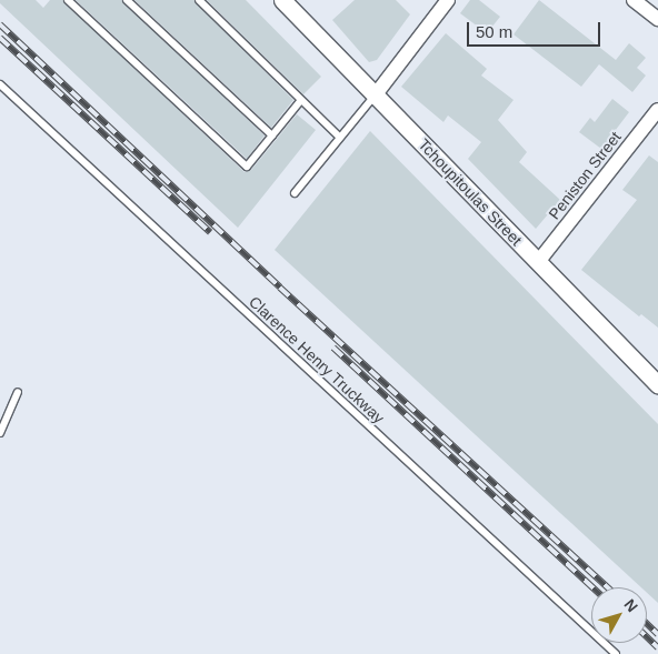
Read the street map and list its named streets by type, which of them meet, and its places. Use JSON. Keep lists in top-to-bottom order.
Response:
{
  "streets": {
    "street": ["Peniston Street", "Tchoupitoulas Street"],
    "lane": ["Clarence Henry Truckway"]
  },
  "crossings": [
    ["Peniston Street", "Tchoupitoulas Street"]
  ],
  "scale_bar": "50 m",
  "north": "top right"
}
